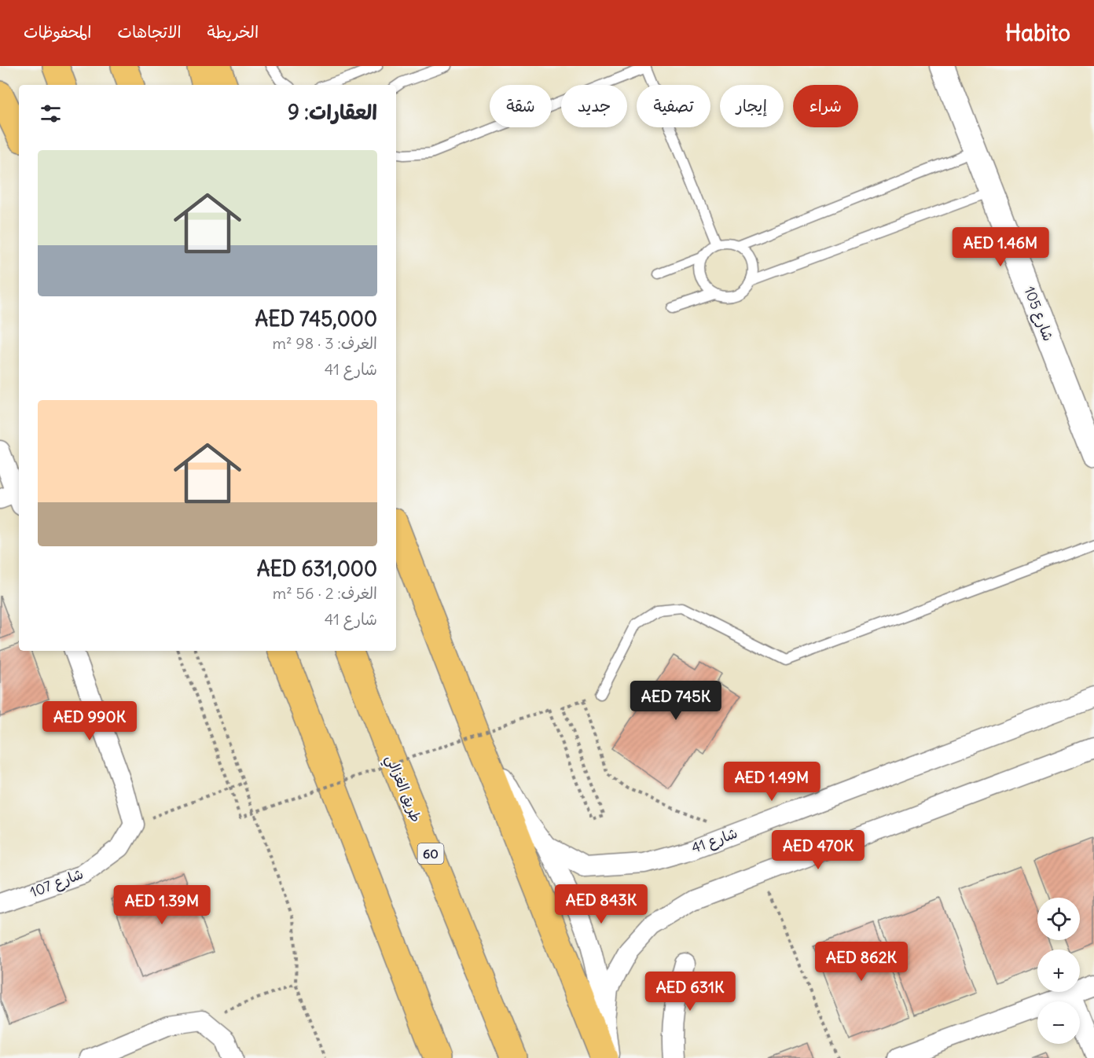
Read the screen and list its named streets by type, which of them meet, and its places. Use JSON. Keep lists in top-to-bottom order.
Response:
{
  "streets": {
    "main road": ["طريق الغزالي", "60"],
    "street": ["شارع 105", "شارع 41", "شارع 107"]
  },
  "page": {
    "header": "Habito",
    "nav": ["الخريطة", "الاتجاهات", "المحفوظات"],
    "chip": [
      "شراء",
      "إيجار",
      "تصفية",
      "جديد",
      "شقة"
    ],
    "heading": "العقارات: 9",
    "list": [
      {
        "name": "AED 745,000",
        "note": "الغرف: 3 · 98 m² · شارع 41"
      },
      {
        "name": "AED 631,000",
        "note": "الغرف: 2 · 56 m² · شارع 41"
      }
    ],
    "price": [
      "AED 1.46M",
      "AED 745K",
      "AED 990K",
      "AED 1.49M",
      "AED 470K",
      "AED 843K",
      "AED 1.39M",
      "AED 862K",
      "AED 631K"
    ],
    "map_buttons": ["+", "−"]
  }
}
